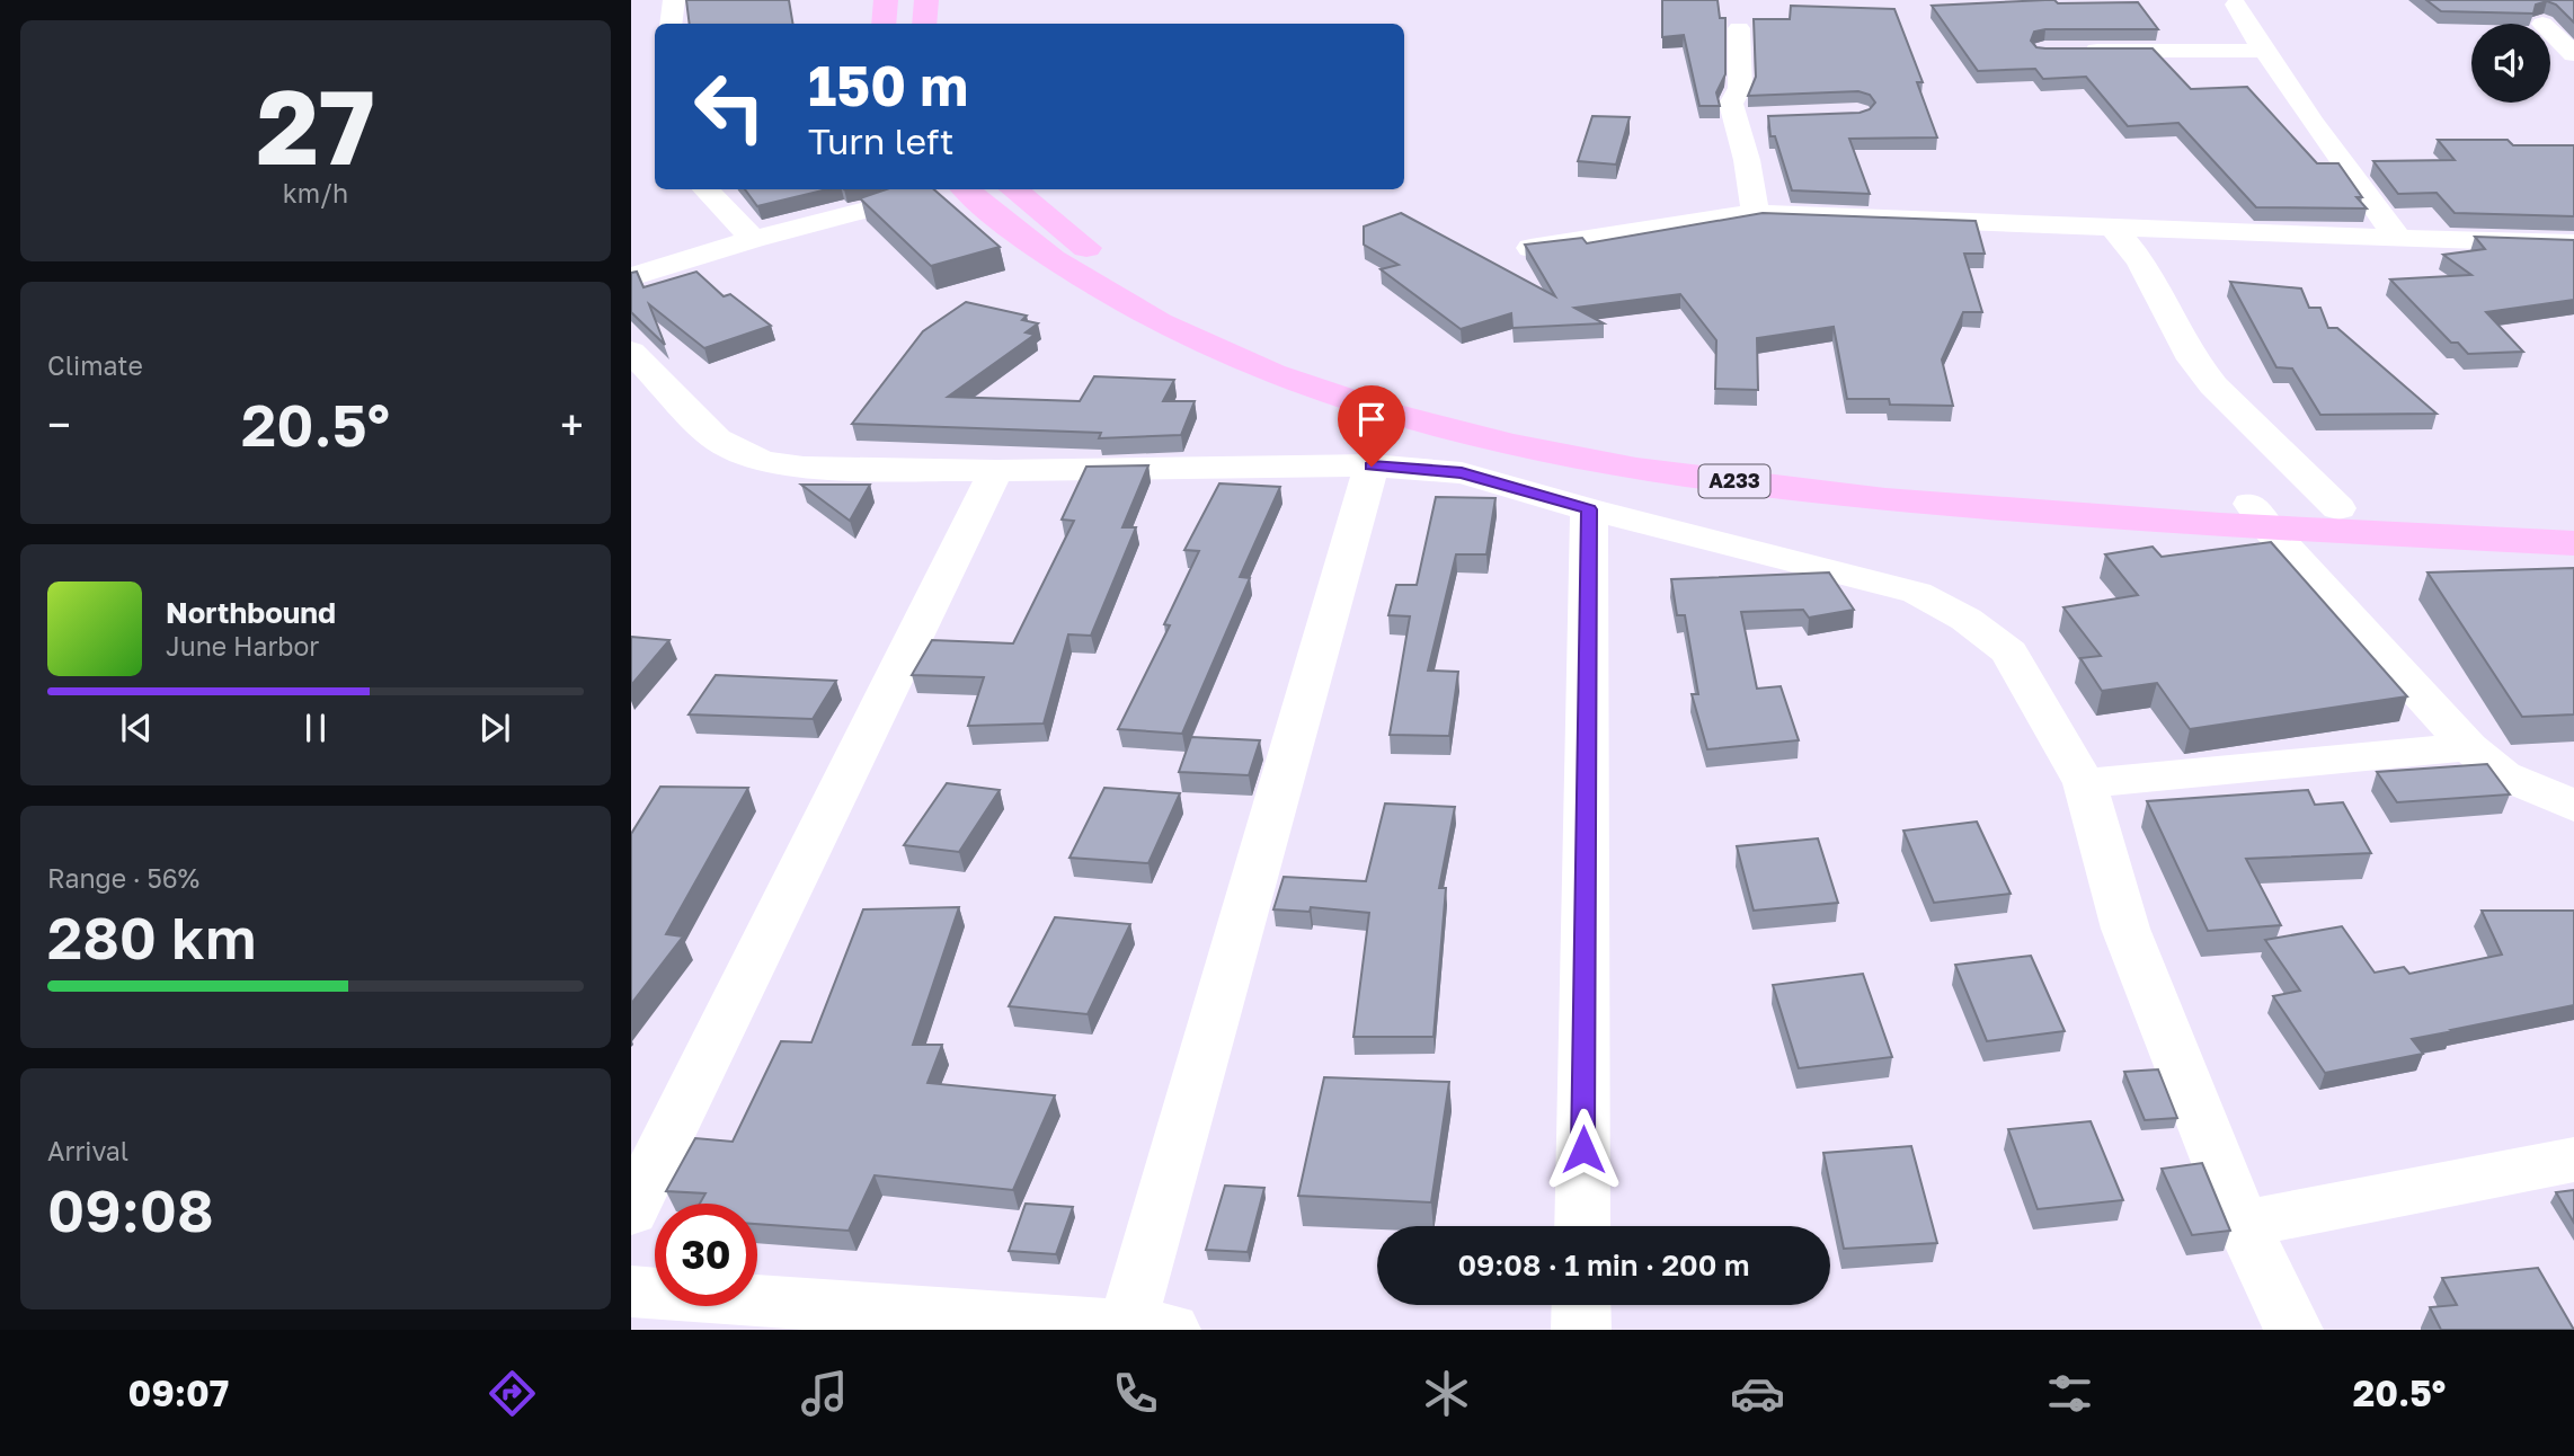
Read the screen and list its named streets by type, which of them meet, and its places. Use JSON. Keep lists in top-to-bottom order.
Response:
{
  "streets": {
    "highway": ["A233"]
  },
  "page": {
    "tile": [
      ["27", "km/h"],
      "Climate",
      ["Range · 56%", "280 km"],
      ["Arrival", "09:08"]
    ],
    "turn": ["150 m", "Turn left"],
    "heat": ["−", "20.5°", "+"],
    "song": ["Northbound", "June Harbor"],
    "limit": "30",
    "trip": "09:08 · 1 min · 200 m",
    "tabs": ["09:07", "20.5°"]
  }
}
